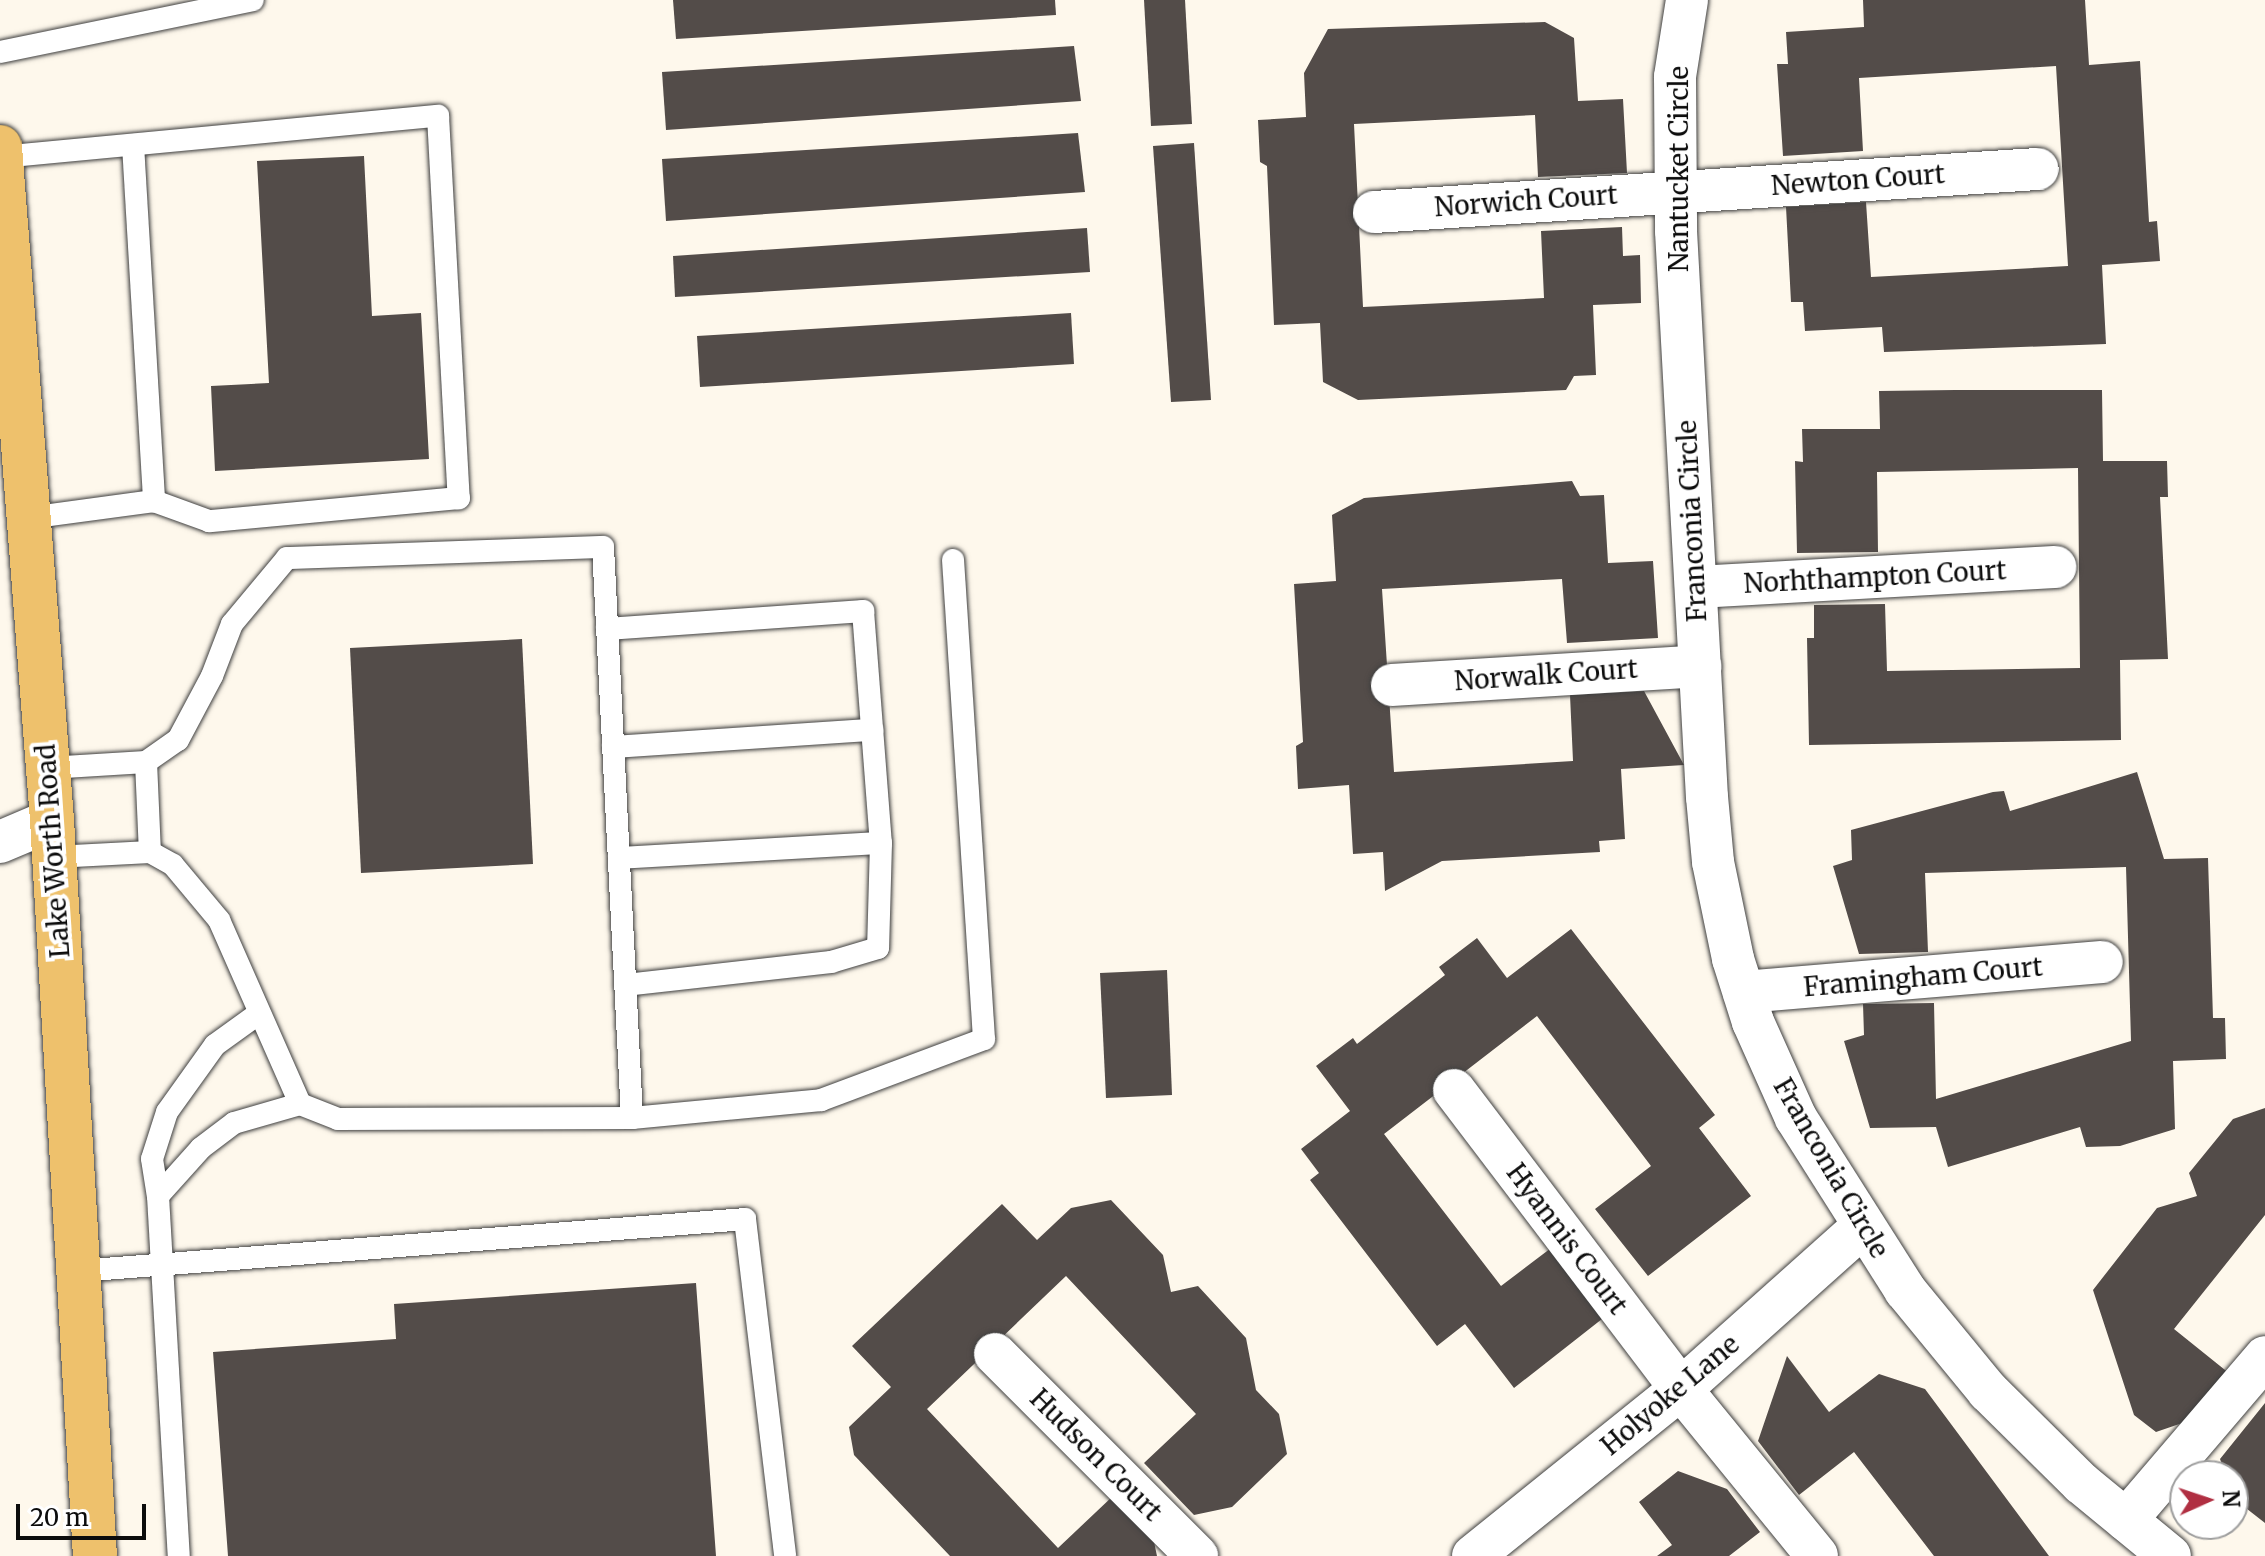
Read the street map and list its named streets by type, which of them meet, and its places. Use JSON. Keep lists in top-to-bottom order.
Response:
{
  "streets": {
    "main road": ["Lake Worth Road"],
    "street": [
      "Nantucket Circle",
      "Newton Court",
      "Norwich Court",
      "Franconia Circle",
      "Norhthampton Court",
      "Norwalk Court",
      "Framingham Court",
      "Hyannis Court",
      "Holyoke Lane",
      "Hudson Court"
    ]
  },
  "crossings": [
    ["Nantucket Circle", "Newton Court"],
    ["Nantucket Circle", "Norwich Court"],
    ["Nantucket Circle", "Franconia Circle"],
    ["Newton Court", "Norwich Court"],
    ["Franconia Circle", "Norhthampton Court"],
    ["Franconia Circle", "Norwalk Court"],
    ["Franconia Circle", "Framingham Court"],
    ["Franconia Circle", "Holyoke Lane"],
    ["Hyannis Court", "Holyoke Lane"]
  ],
  "scale_bar": "20 m",
  "north": "right"
}
